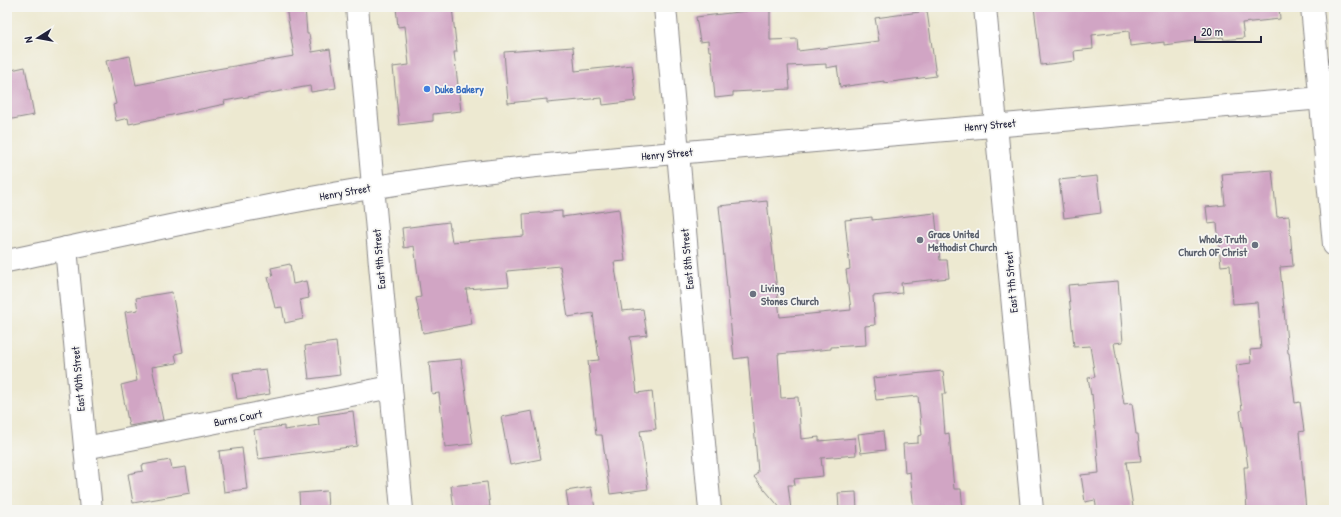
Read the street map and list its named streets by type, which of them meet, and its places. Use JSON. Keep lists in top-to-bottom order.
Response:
{
  "streets": {
    "street": [
      "Henry Street",
      "East 9th Street",
      "East 8th Street",
      "East 7th Street",
      "East 10th Street",
      "Burns Court"
    ]
  },
  "crossings": [
    ["Henry Street", "East 9th Street"],
    ["Henry Street", "East 8th Street"],
    ["Henry Street", "East 7th Street"],
    ["Henry Street", "East 10th Street"],
    ["East 9th Street", "Burns Court"],
    ["East 10th Street", "Burns Court"]
  ],
  "places": [
    "Duke Bakery",
    "Grace United Methodist Church",
    "Whole Truth Church OF Christ",
    "Living Stones Church"
  ],
  "scale_bar": "20 m",
  "north": "left"
}
